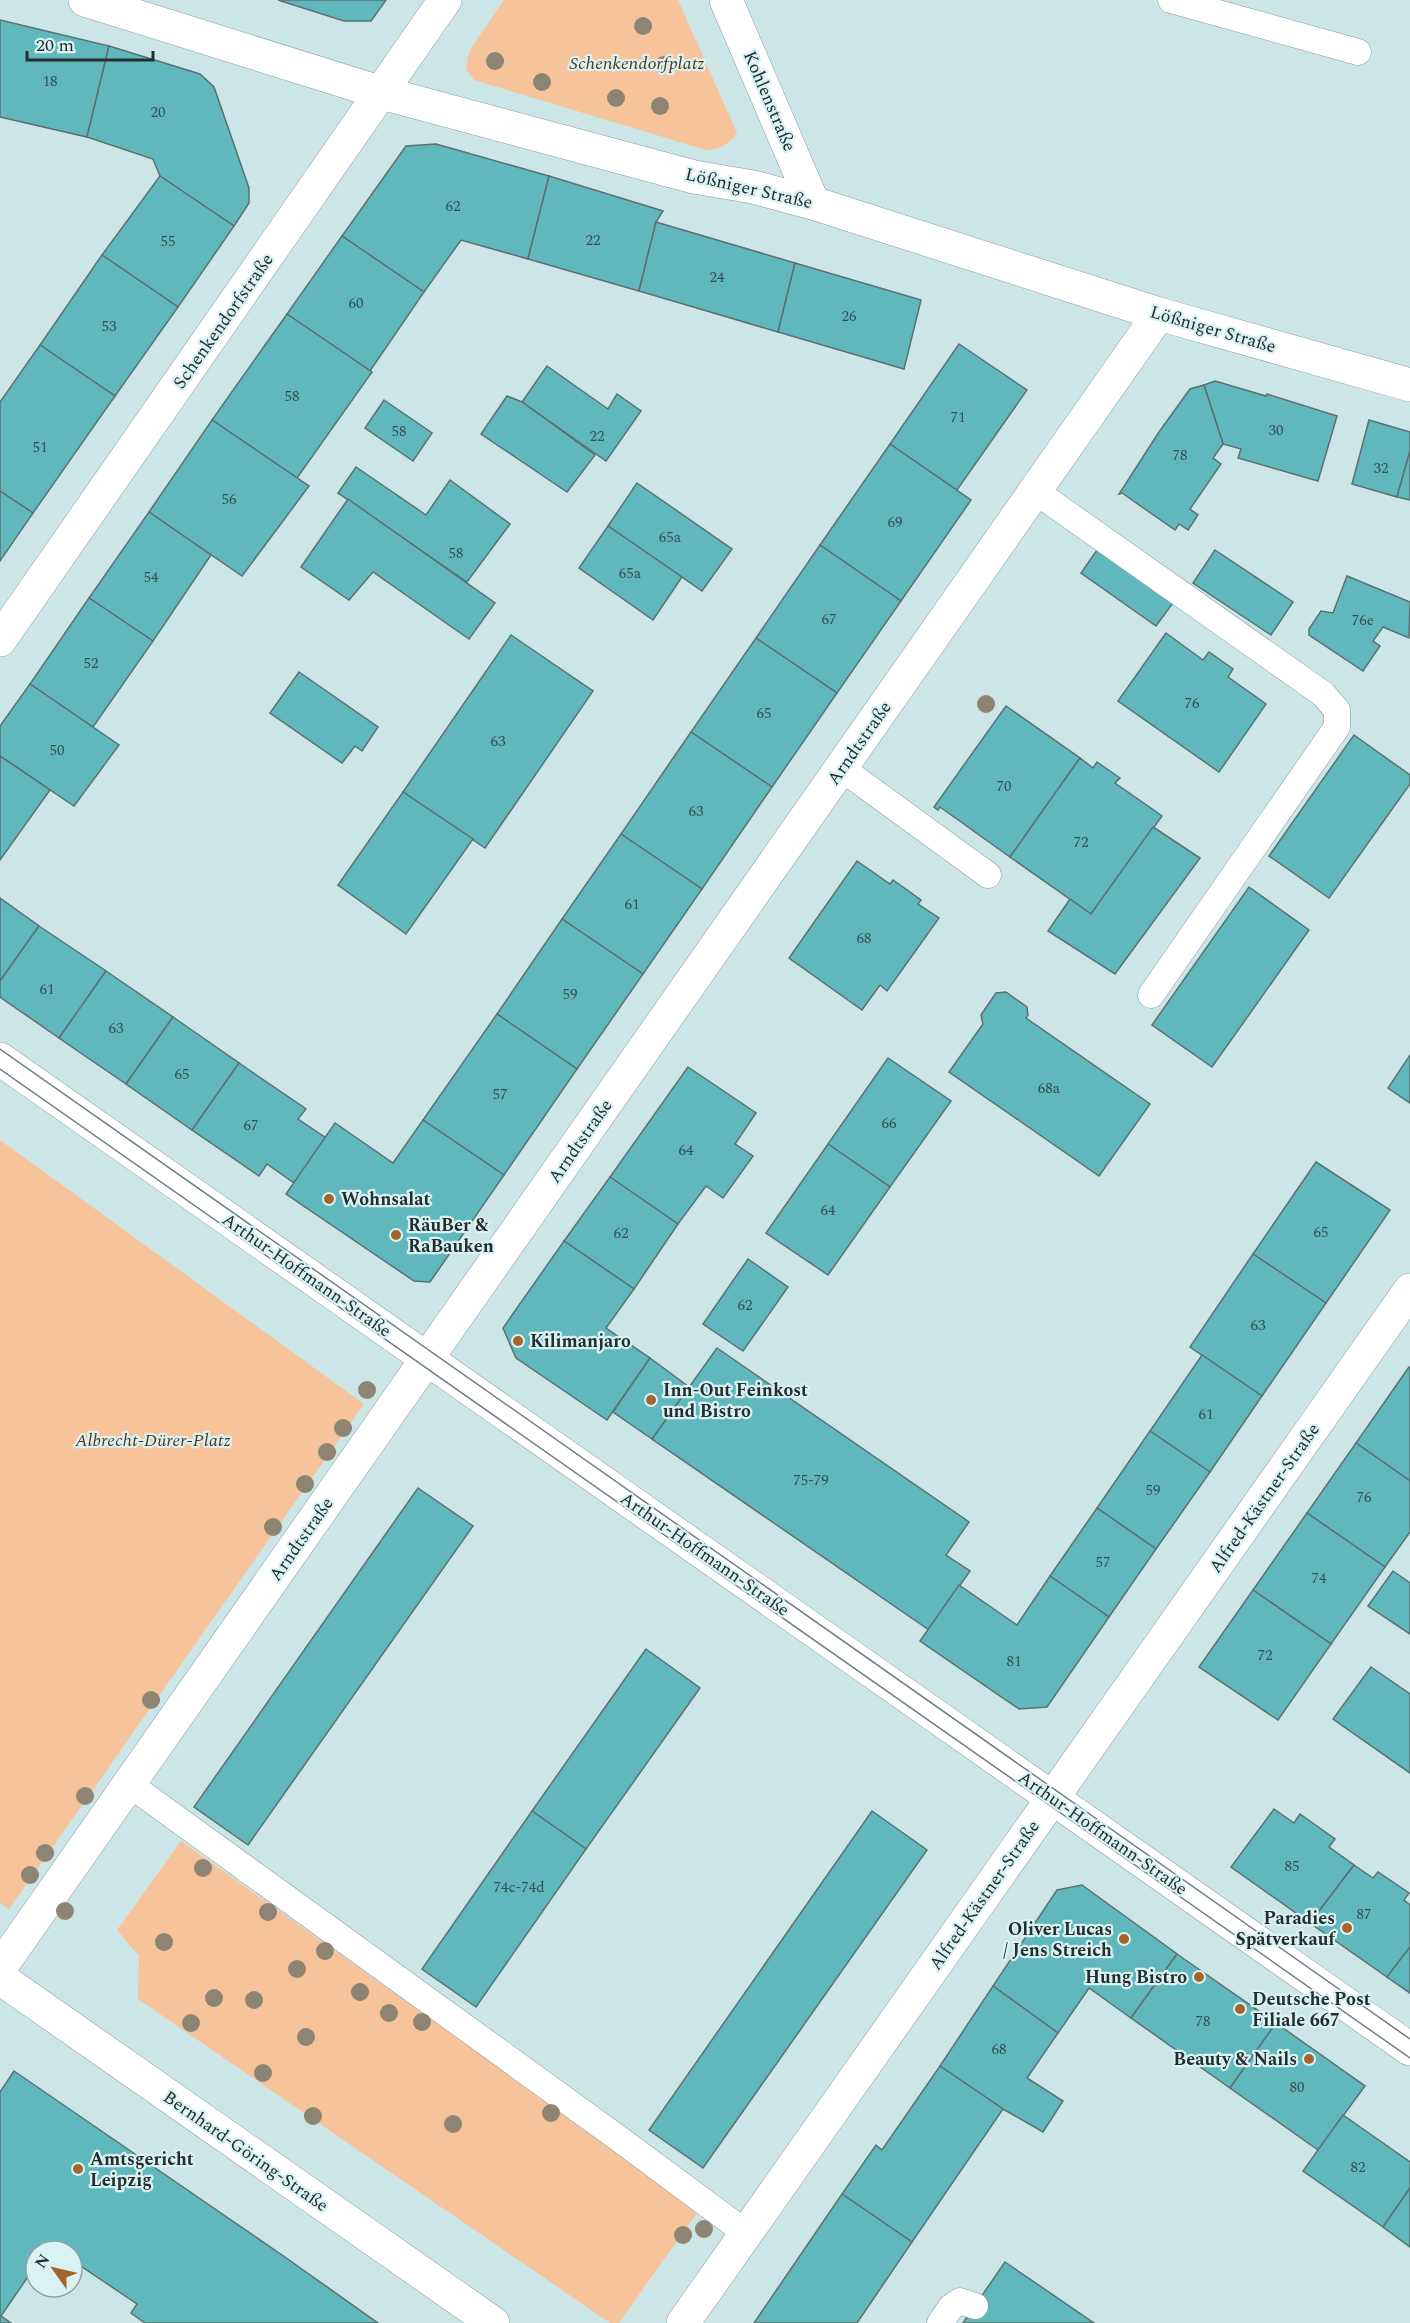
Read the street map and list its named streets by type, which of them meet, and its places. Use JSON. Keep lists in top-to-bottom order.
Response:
{
  "streets": {
    "street": [
      "Kohlenstraße",
      "Lößniger Straße",
      "Schenkendorfstraße",
      "Arndtstraße",
      "Arthur-Hoffmann-Straße",
      "Alfred-Kästner-Straße",
      "Bernhard-Göring-Straße"
    ]
  },
  "crossings": [
    ["Kohlenstraße", "Lößniger Straße"],
    ["Lößniger Straße", "Schenkendorfstraße"],
    ["Lößniger Straße", "Arndtstraße"],
    ["Arndtstraße", "Arthur-Hoffmann-Straße"],
    ["Arthur-Hoffmann-Straße", "Alfred-Kästner-Straße"]
  ],
  "parks": ["Schenkendorfplatz", "Albrecht-Dürer-Platz"],
  "places": [
    "Wohnsalat",
    "RäuBer & RaBauken",
    "Kilimanjaro",
    "Inn-Out Feinkost und Bistro",
    "Paradies Spätverkauf",
    "Oliver Lucas / Jens Streich",
    "Hung Bistro",
    "Deutsche Post Filiale 667",
    "Beauty & Nails",
    "Amtsgericht Leipzig"
  ],
  "house_numbers": [
    "18",
    "20",
    "62",
    "22",
    "55",
    "24",
    "60",
    "26",
    "53",
    "58",
    "71",
    "30",
    "58",
    "22",
    "51",
    "78",
    "32",
    "56",
    "69",
    "65a",
    "58",
    "65a",
    "54",
    "67",
    "76e",
    "52",
    "76",
    "65",
    "63",
    "50",
    "70",
    "63",
    "72",
    "61",
    "68",
    "61",
    "59",
    "63",
    "65",
    "68a",
    "57",
    "66",
    "67",
    "64",
    "64",
    "65",
    "62",
    "62",
    "63",
    "61",
    "75-79",
    "59",
    "76",
    "57",
    "74",
    "72",
    "81",
    "85",
    "74c-74d",
    "87",
    "78",
    "68",
    "80",
    "82"
  ],
  "scale_bar": "20 m",
  "north": "top left"
}
